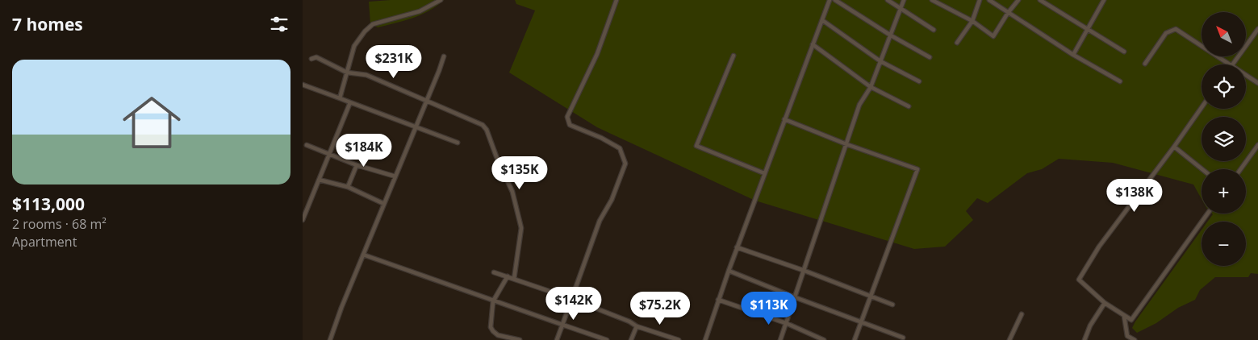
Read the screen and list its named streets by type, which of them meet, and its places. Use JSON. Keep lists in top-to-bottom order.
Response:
{
  "north": "top left",
  "page": {
    "heading": "7 homes",
    "map_buttons": ["+", "−"],
    "price": [
      "$231K",
      "$184K",
      "$135K",
      "$138K",
      "$142K",
      "$75.2K",
      "$113K"
    ],
    "list": [
      {
        "name": "$113,000",
        "note": "2 rooms · 68 m² · Apartment"
      }
    ]
  }
}
